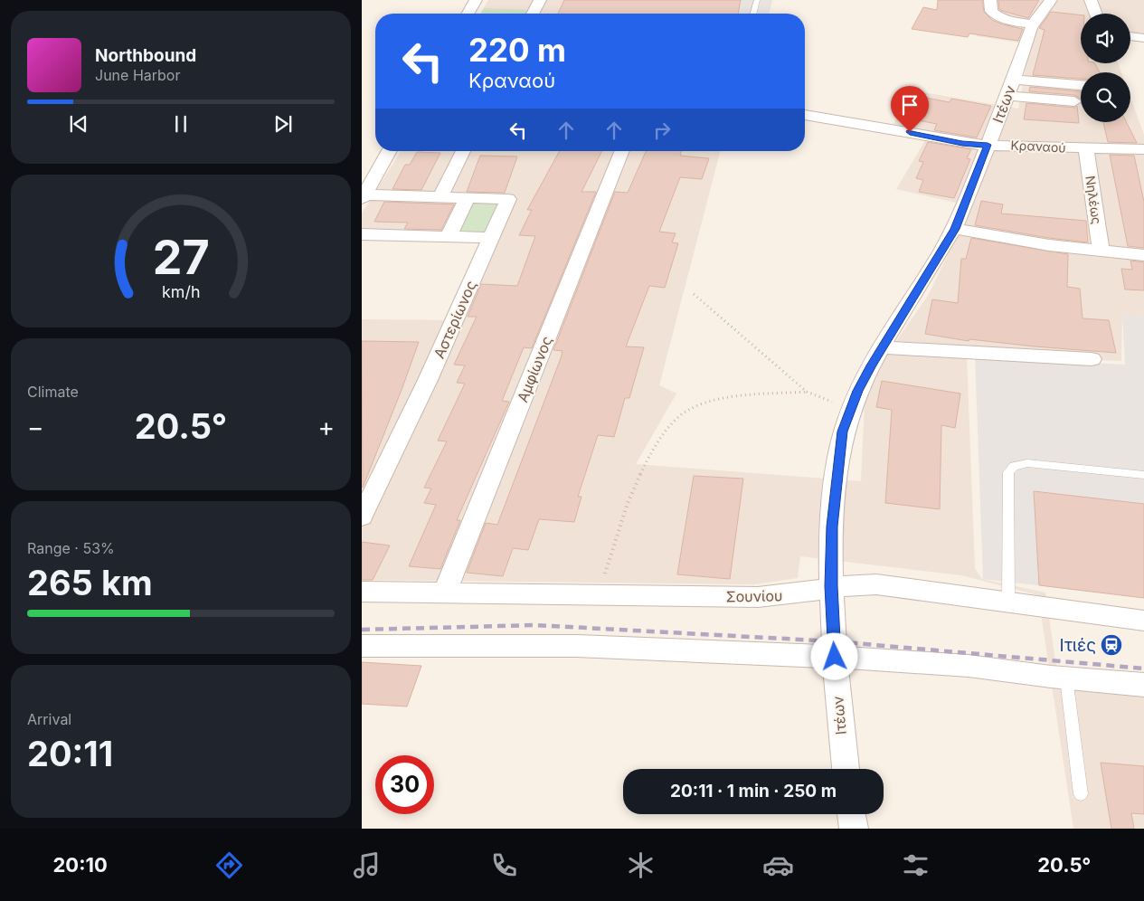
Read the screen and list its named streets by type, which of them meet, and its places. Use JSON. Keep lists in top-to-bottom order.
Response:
{
  "streets": {
    "street": [
      "Ιτέων",
      "Κραναού",
      "Νηλέως",
      "Αστερίωνος",
      "Αμφίωνος",
      "Σουνίου"
    ]
  },
  "crossings": [
    ["Ιτέων", "Κραναού"],
    ["Ιτέων", "Σουνίου"],
    ["Κραναού", "Νηλέως"],
    ["Αμφίωνος", "Σουνίου"]
  ],
  "places": {
    "station": ["Ιτιές"]
  },
  "page": {
    "turn": ["220 m", "Κραναού"],
    "song": ["Northbound", "June Harbor"],
    "tile": [
      "Climate",
      ["Range · 53%", "265 km"],
      ["Arrival", "20:11"]
    ],
    "heat": ["−", "20.5°", "+"],
    "limit": "30",
    "trip": "20:11 · 1 min · 250 m",
    "tabs": ["20:10", "20.5°"],
    "gauge": ["27", "km/h"]
  }
}
